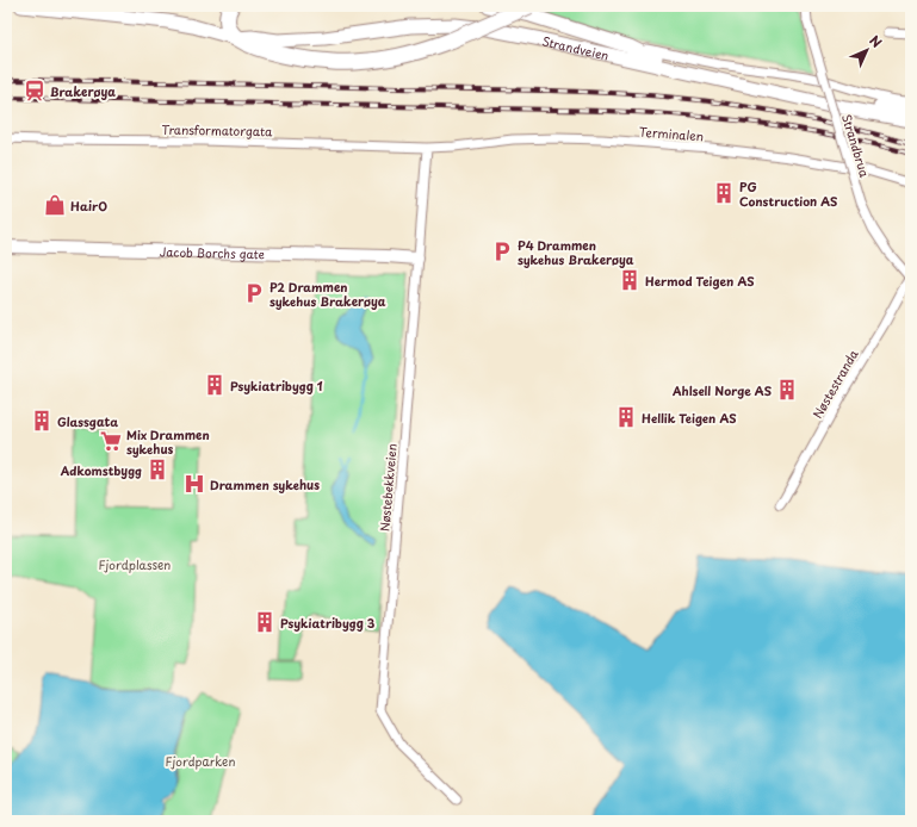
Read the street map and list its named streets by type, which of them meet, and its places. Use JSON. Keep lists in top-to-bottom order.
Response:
{
  "streets": {
    "main road": ["Strandveien"],
    "street": [
      "Transformatorgata",
      "Terminalen",
      "Strandbrua",
      "Jacob Borchs gate",
      "Nøstestranda",
      "Nøstebekkveien"
    ]
  },
  "crossings": [
    ["Transformatorgata", "Terminalen"],
    ["Transformatorgata", "Nøstebekkveien"],
    ["Terminalen", "Nøstebekkveien"],
    ["Jacob Borchs gate", "Nøstebekkveien"]
  ],
  "parks": ["Fjordplassen", "Fjordparken"],
  "places": {
    "station": ["Brakerøya"],
    "building": [
      "PG Construction AS",
      "Hermod Teigen AS",
      "Psykiatribygg 1",
      "Ahlsell Norge AS",
      "Hellik Teigen AS",
      "Glassgata",
      "Adkomstbygg",
      "Psykiatribygg 3"
    ],
    "shop": ["HairO"],
    "parking": ["P4 Drammen sykehus Brakerøya", "P2 Drammen sykehus Brakerøya"],
    "supermarket": ["Mix Drammen sykehus"],
    "hospital": ["Drammen sykehus"]
  },
  "north": "top right"
}
